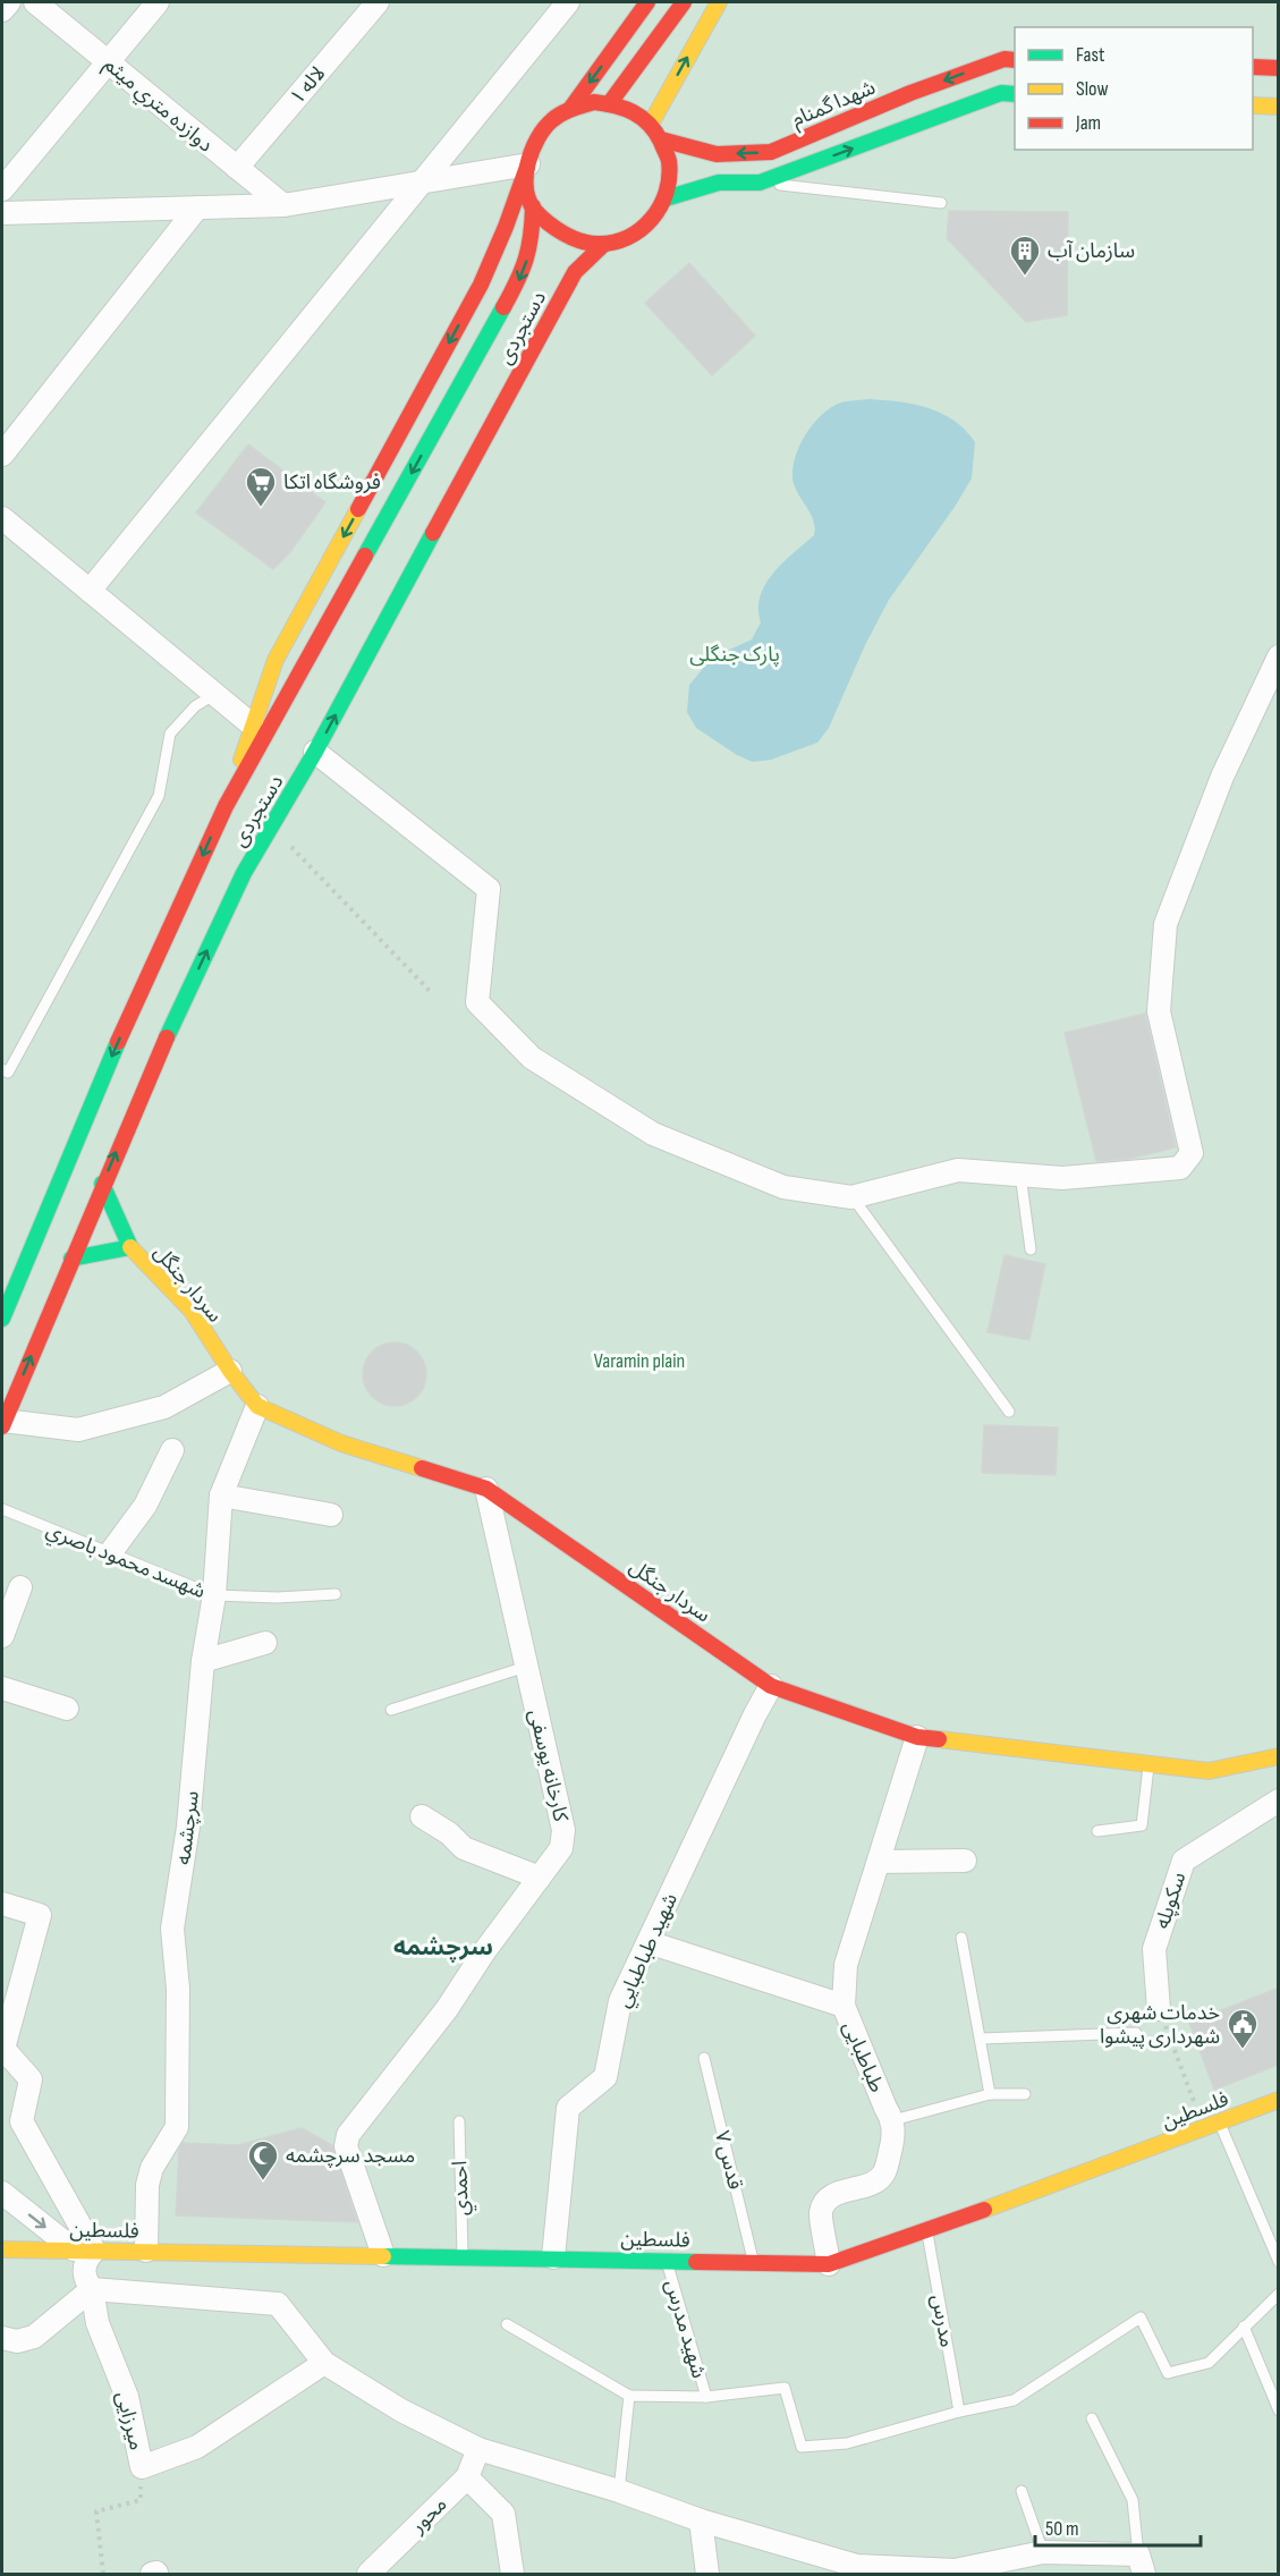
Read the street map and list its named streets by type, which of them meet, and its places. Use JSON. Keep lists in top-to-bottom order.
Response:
{
  "streets": {
    "main road": [
      "شهدا گمنام",
      "دستجردی",
      "سردار جنگل",
      "فلسطین"
    ],
    "street": [
      "لاله ۱",
      "دوازده متري میثم",
      "کارخانه یوسفی",
      "سرچشمه",
      "سکوپله",
      "شهيد طباطبايي",
      "طباطبایی",
      "میرزایی",
      "محور"
    ],
    "lane": [
      "شهسد محمود باصري",
      "قدس ۷",
      "احمدي",
      "مدرس",
      "شهيد مدرس"
    ]
  },
  "crossings": [
    ["لاله ۱", "دوازده متري میثم"],
    ["شهدا گمنام", "دستجردی"],
    ["دستجردی", "سردار جنگل"],
    ["سردار جنگل", "کارخانه یوسفی"],
    ["سردار جنگل", "سرچشمه"],
    ["سردار جنگل", "شهيد طباطبايي"],
    ["سردار جنگل", "طباطبایی"],
    ["شهسد محمود باصري", "سرچشمه"],
    ["کارخانه یوسفی", "فلسطین"],
    ["سرچشمه", "فلسطین"],
    ["شهيد طباطبايي", "فلسطین"],
    ["فلسطین", "قدس ۷"],
    ["فلسطین", "احمدي"],
    ["فلسطین", "مدرس"],
    ["فلسطین", "شهيد مدرس"],
    ["فلسطین", "میرزایی"]
  ],
  "districts": ["سرچشمه"],
  "parks": ["پارک جنگلی", "Varamin plain"],
  "places": {
    "building": ["سازمان آب"],
    "supermarket": ["فروشگاه اتکا"],
    "public building": ["خدمات شهری شهرداری پیشوا"],
    "mosque": ["مسجد سرچشمه"]
  },
  "legend": ["Fast", "Slow", "Jam"],
  "scale_bar": "50 m"
}
